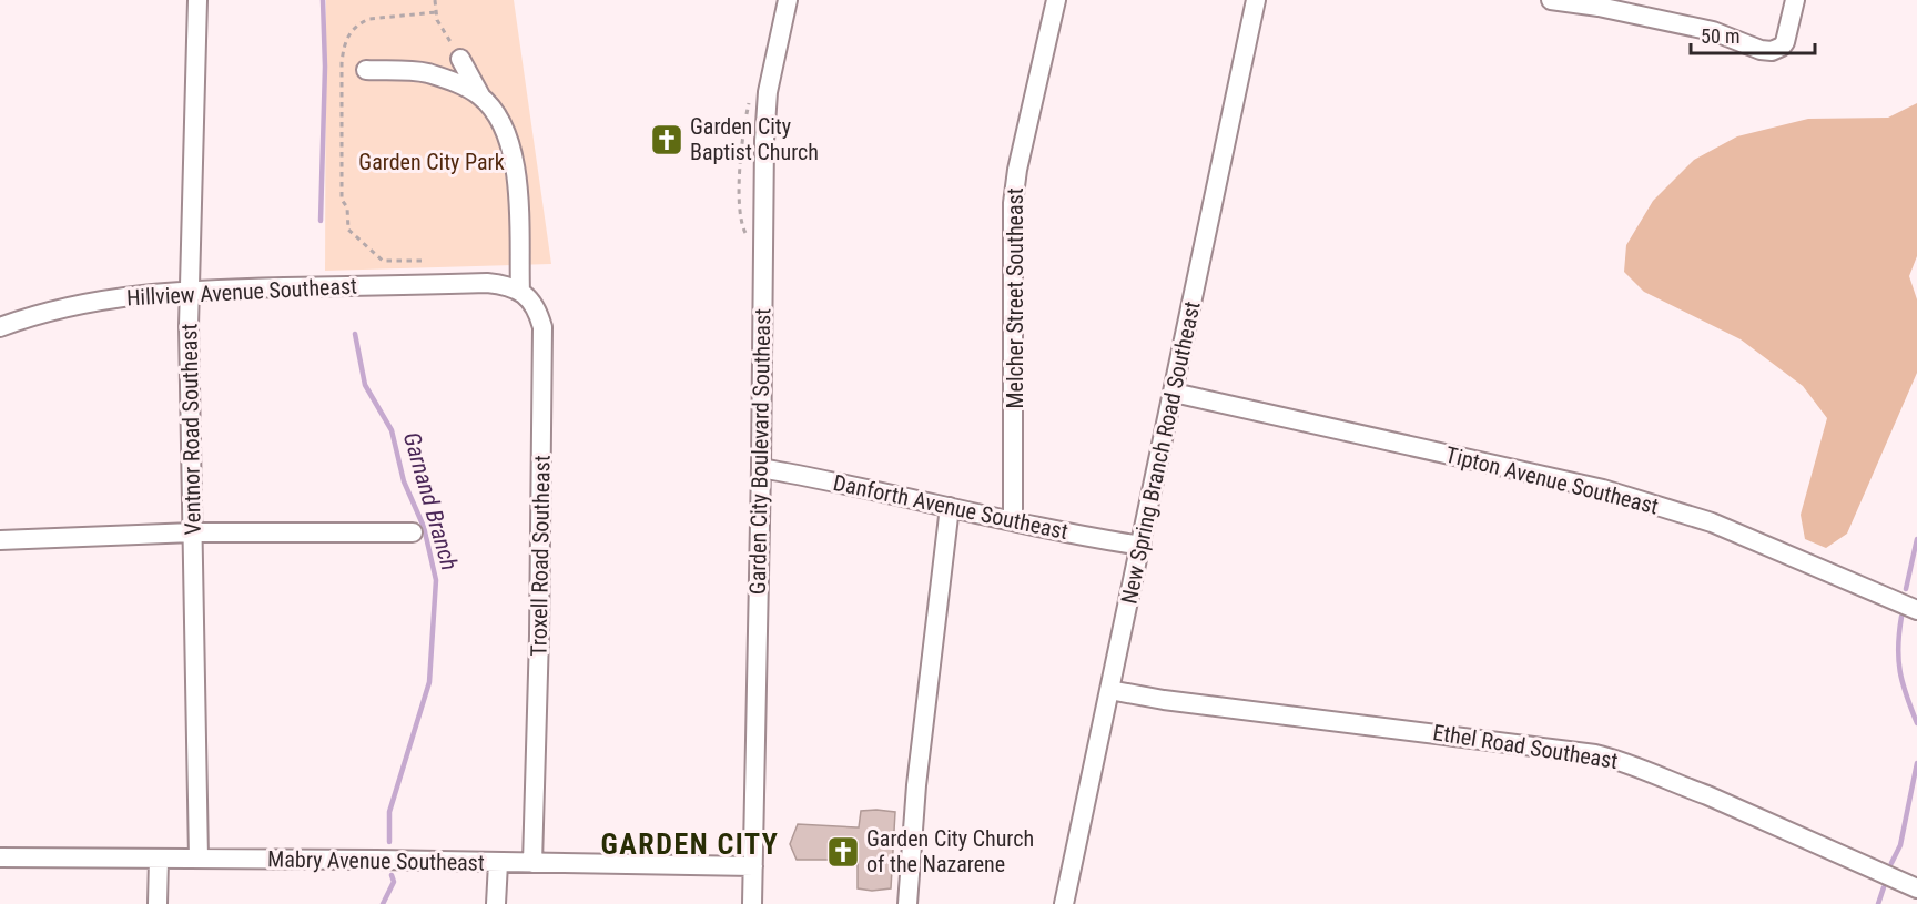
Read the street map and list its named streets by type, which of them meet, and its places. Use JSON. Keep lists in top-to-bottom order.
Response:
{
  "streets": {
    "street": [
      "Hillview Avenue Southeast",
      "Melcher Street Southeast",
      "Ventnor Road Southeast",
      "Garden City Boulevard Southeast",
      "New Spring Branch Road Southeast",
      "Tipton Avenue Southeast",
      "Danforth Avenue Southeast",
      "Troxell Road Southeast",
      "Ethel Road Southeast",
      "Mabry Avenue Southeast"
    ]
  },
  "crossings": [
    ["Hillview Avenue Southeast", "Ventnor Road Southeast"],
    ["Hillview Avenue Southeast", "Troxell Road Southeast"],
    ["Melcher Street Southeast", "Danforth Avenue Southeast"],
    ["Ventnor Road Southeast", "Mabry Avenue Southeast"],
    ["Garden City Boulevard Southeast", "Danforth Avenue Southeast"],
    ["Garden City Boulevard Southeast", "Mabry Avenue Southeast"],
    ["New Spring Branch Road Southeast", "Tipton Avenue Southeast"],
    ["New Spring Branch Road Southeast", "Danforth Avenue Southeast"],
    ["New Spring Branch Road Southeast", "Ethel Road Southeast"],
    ["Troxell Road Southeast", "Mabry Avenue Southeast"]
  ],
  "districts": ["GARDEN CITY"],
  "water": ["Garnand Branch"],
  "parks": ["Garden City Park"],
  "places": {
    "church": ["Garden City Baptist Church", "Garden City Church of the Nazarene"]
  },
  "scale_bar": "50 m"
}
